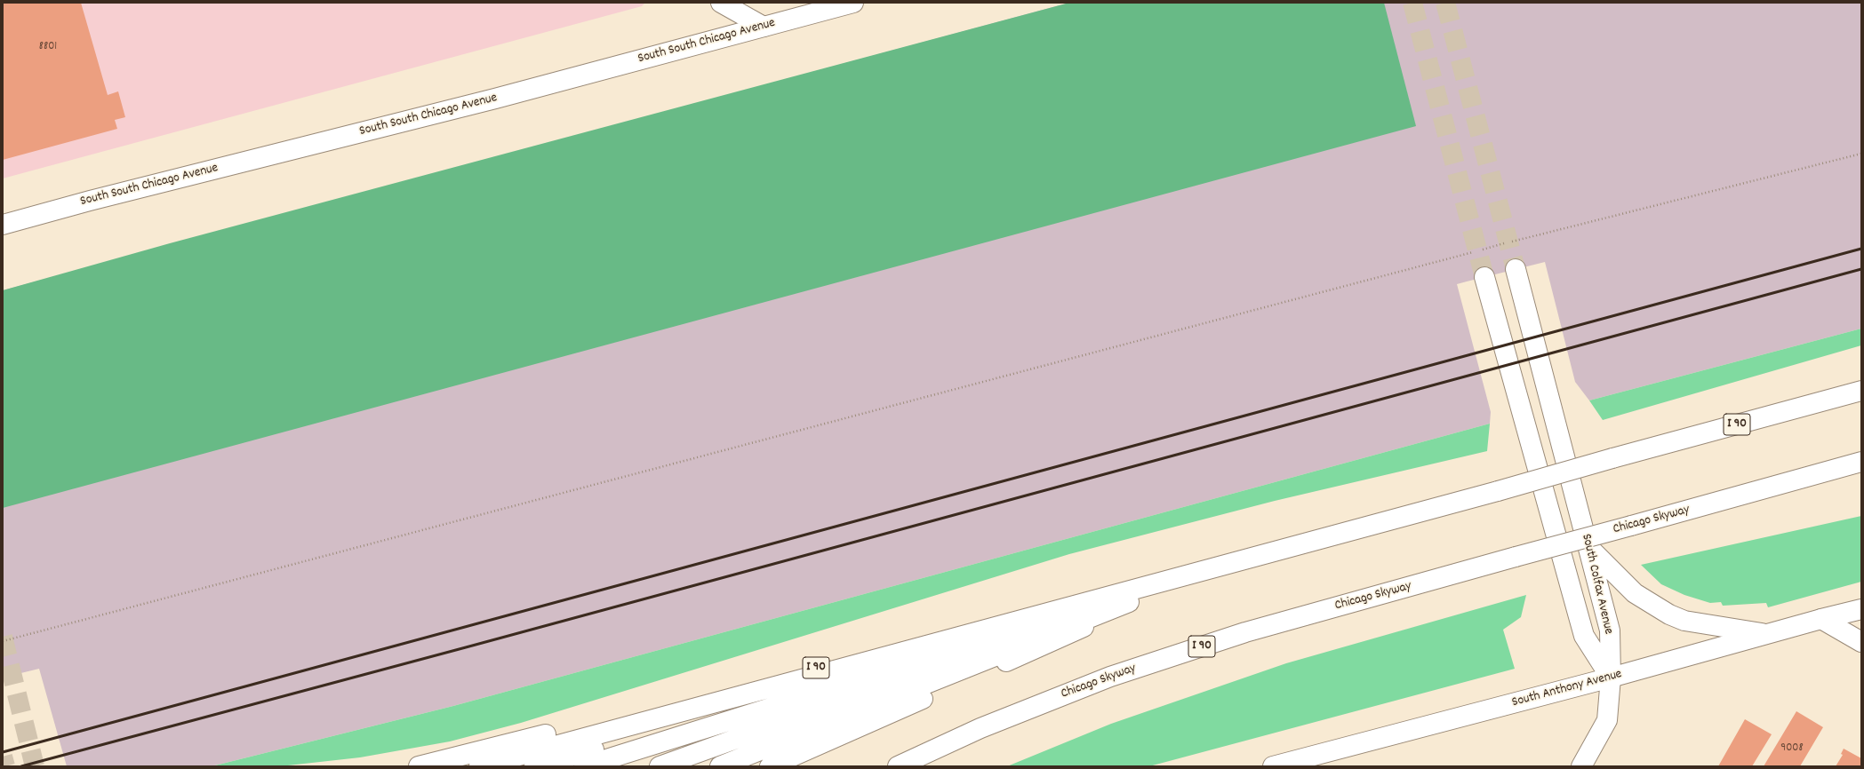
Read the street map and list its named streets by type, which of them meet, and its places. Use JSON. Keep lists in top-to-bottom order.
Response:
{
  "streets": {
    "main road": [
      "South South Chicago Avenue",
      "I 90",
      "Chicago Skyway",
      "South Colfax Avenue",
      "South Anthony Avenue"
    ]
  },
  "crossings": [
    ["South Colfax Avenue", "South Anthony Avenue"]
  ],
  "house_numbers": ["8801", "9008"]
}
